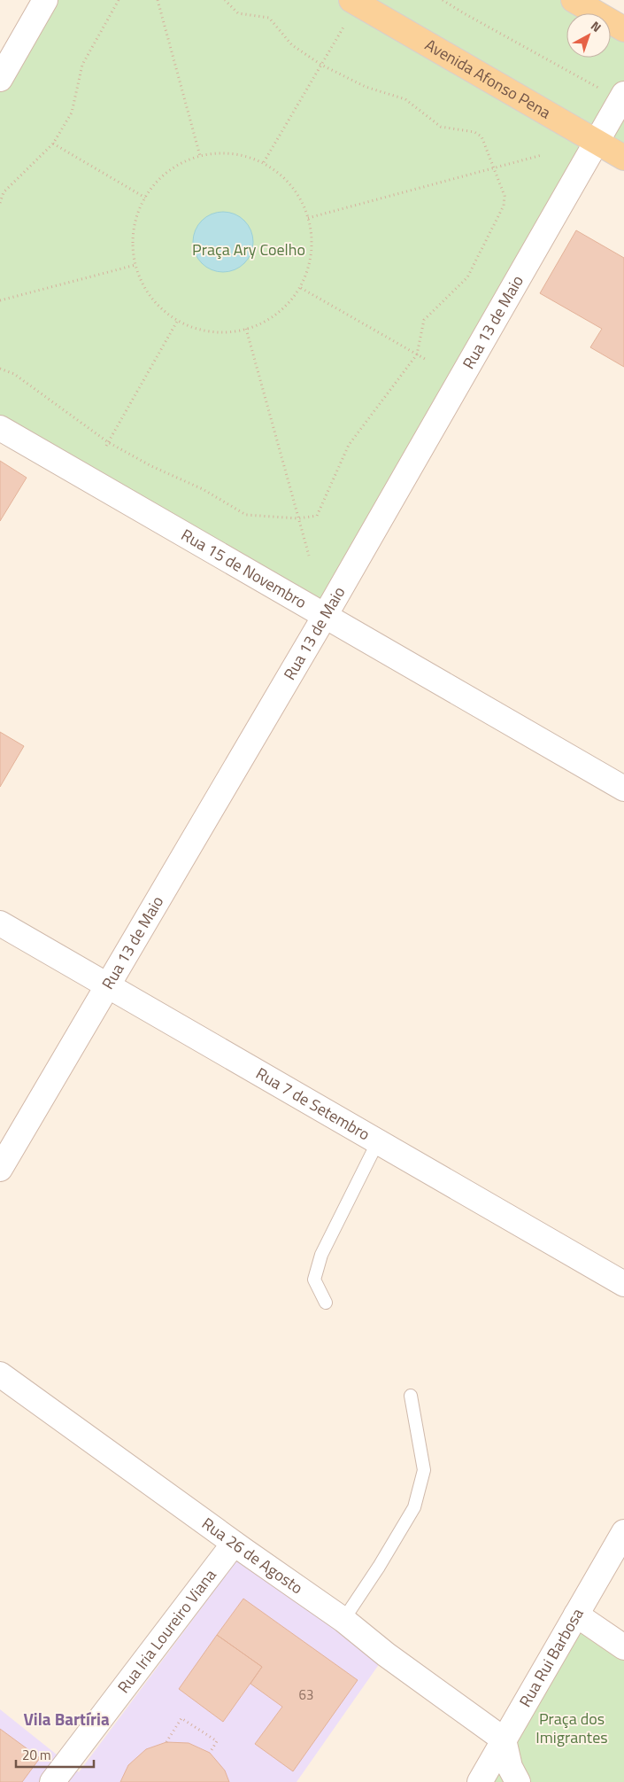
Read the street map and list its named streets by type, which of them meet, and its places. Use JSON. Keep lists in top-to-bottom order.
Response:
{
  "streets": {
    "main road": ["Avenida Afonso Pena"],
    "street": [
      "Rua 13 de Maio",
      "Rua 15 de Novembro",
      "Rua 7 de Setembro",
      "Rua 26 de Agosto",
      "Rua Iria Loureiro Viana",
      "Rua Rui Barbosa"
    ]
  },
  "crossings": [
    ["Avenida Afonso Pena", "Rua 13 de Maio"],
    ["Rua 13 de Maio", "Rua 15 de Novembro"],
    ["Rua 13 de Maio", "Rua 7 de Setembro"],
    ["Rua 26 de Agosto", "Rua Iria Loureiro Viana"],
    ["Rua 26 de Agosto", "Rua Rui Barbosa"]
  ],
  "districts": ["Vila Bartíria"],
  "parks": ["Praça Ary Coelho", "Praça dos Imigrantes"],
  "house_numbers": ["63"],
  "scale_bar": "20 m",
  "north": "top right"
}
